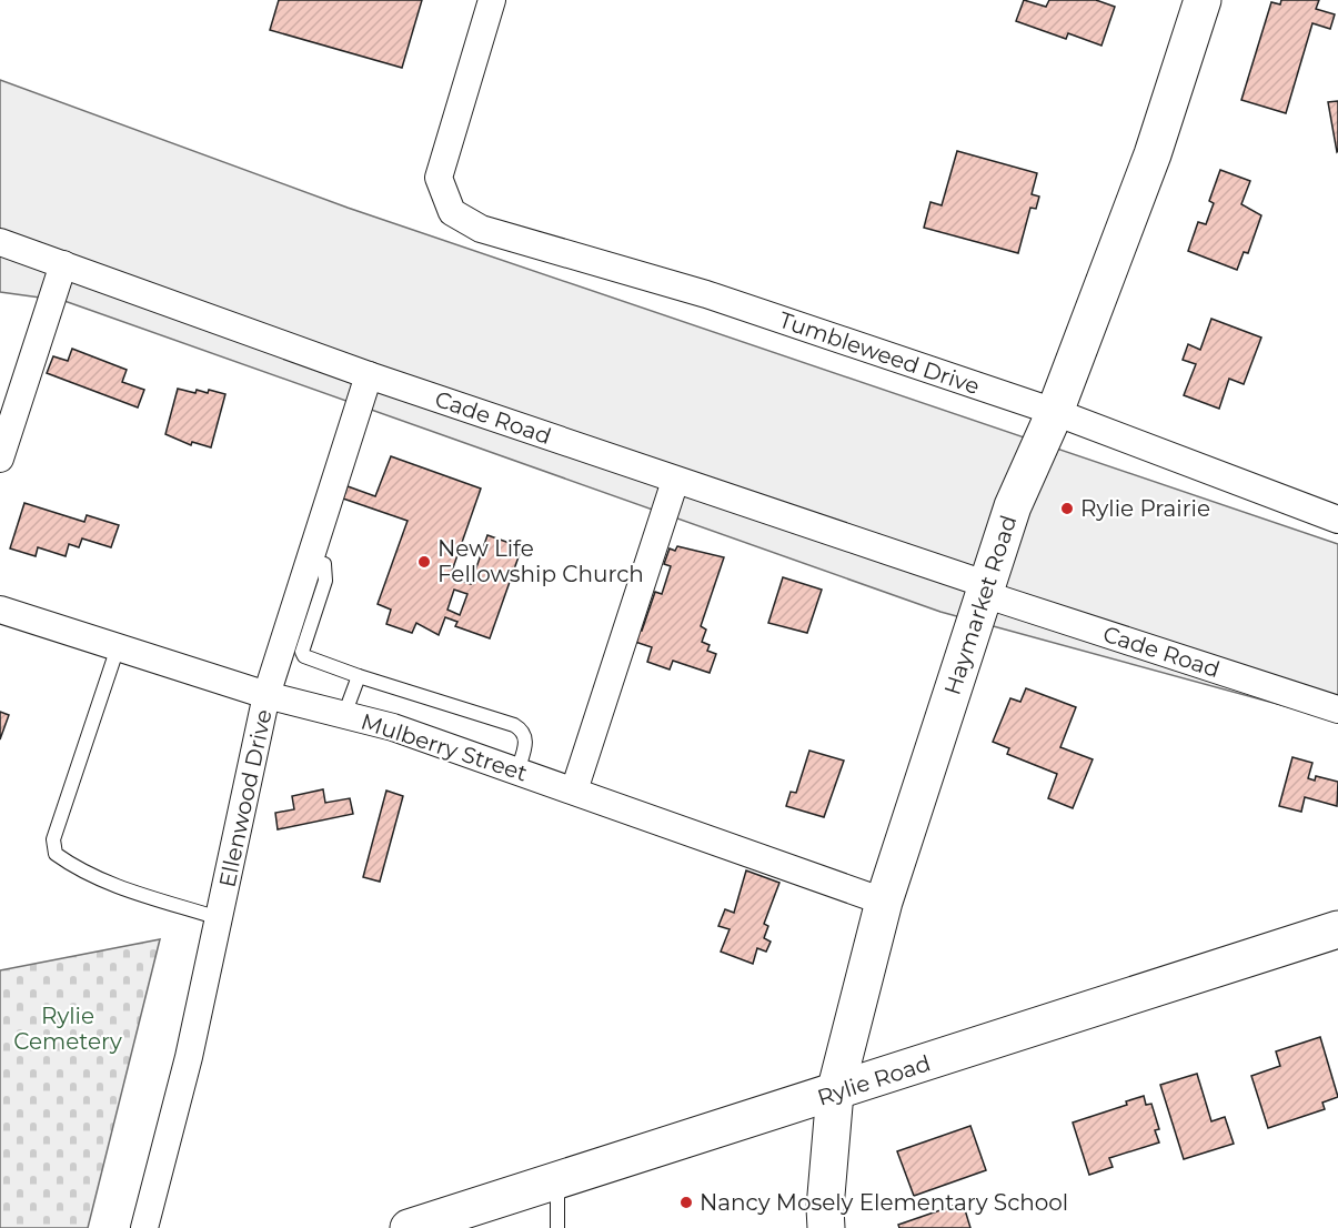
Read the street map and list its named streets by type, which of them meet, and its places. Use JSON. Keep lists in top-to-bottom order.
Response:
{
  "streets": {
    "street": [
      "Tumbleweed Drive",
      "Cade Road",
      "Haymarket Road",
      "Mulberry Street",
      "Ellenwood Drive",
      "Rylie Road"
    ]
  },
  "crossings": [
    ["Tumbleweed Drive", "Haymarket Road"],
    ["Cade Road", "Haymarket Road"],
    ["Cade Road", "Ellenwood Drive"],
    ["Haymarket Road", "Mulberry Street"],
    ["Haymarket Road", "Rylie Road"],
    ["Mulberry Street", "Ellenwood Drive"]
  ],
  "parks": ["Rylie Cemetery"],
  "places": ["Rylie Prairie", "New Life Fellowship Church", "Nancy Mosely Elementary School"]
}
